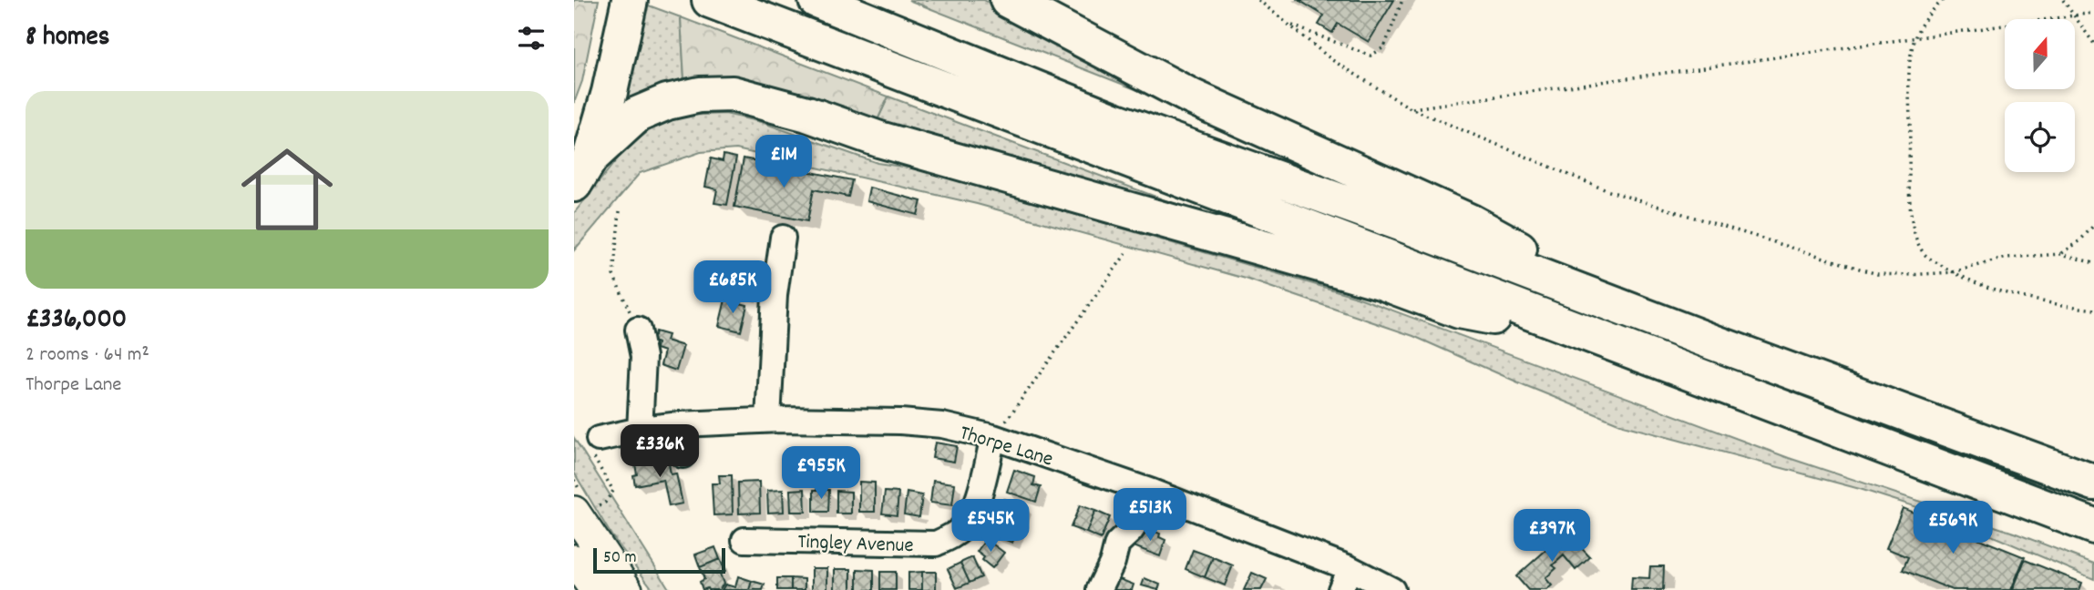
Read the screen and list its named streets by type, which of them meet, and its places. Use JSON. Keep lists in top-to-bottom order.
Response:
{
  "streets": {
    "street": ["Thorpe Lane", "Tingley Avenue"]
  },
  "crossings": [
    ["Thorpe Lane", "Tingley Avenue"]
  ],
  "scale_bar": "50 m",
  "north": "top",
  "page": {
    "heading": "8 homes",
    "list": [
      {
        "name": "£336,000",
        "note": "2 rooms · 64 m² · Thorpe Lane"
      }
    ],
    "price": [
      "£1M",
      "£685K",
      "£336K",
      "£955K",
      "£513K",
      "£545K",
      "£569K",
      "£397K"
    ],
    "scale": "50 m"
  }
}
